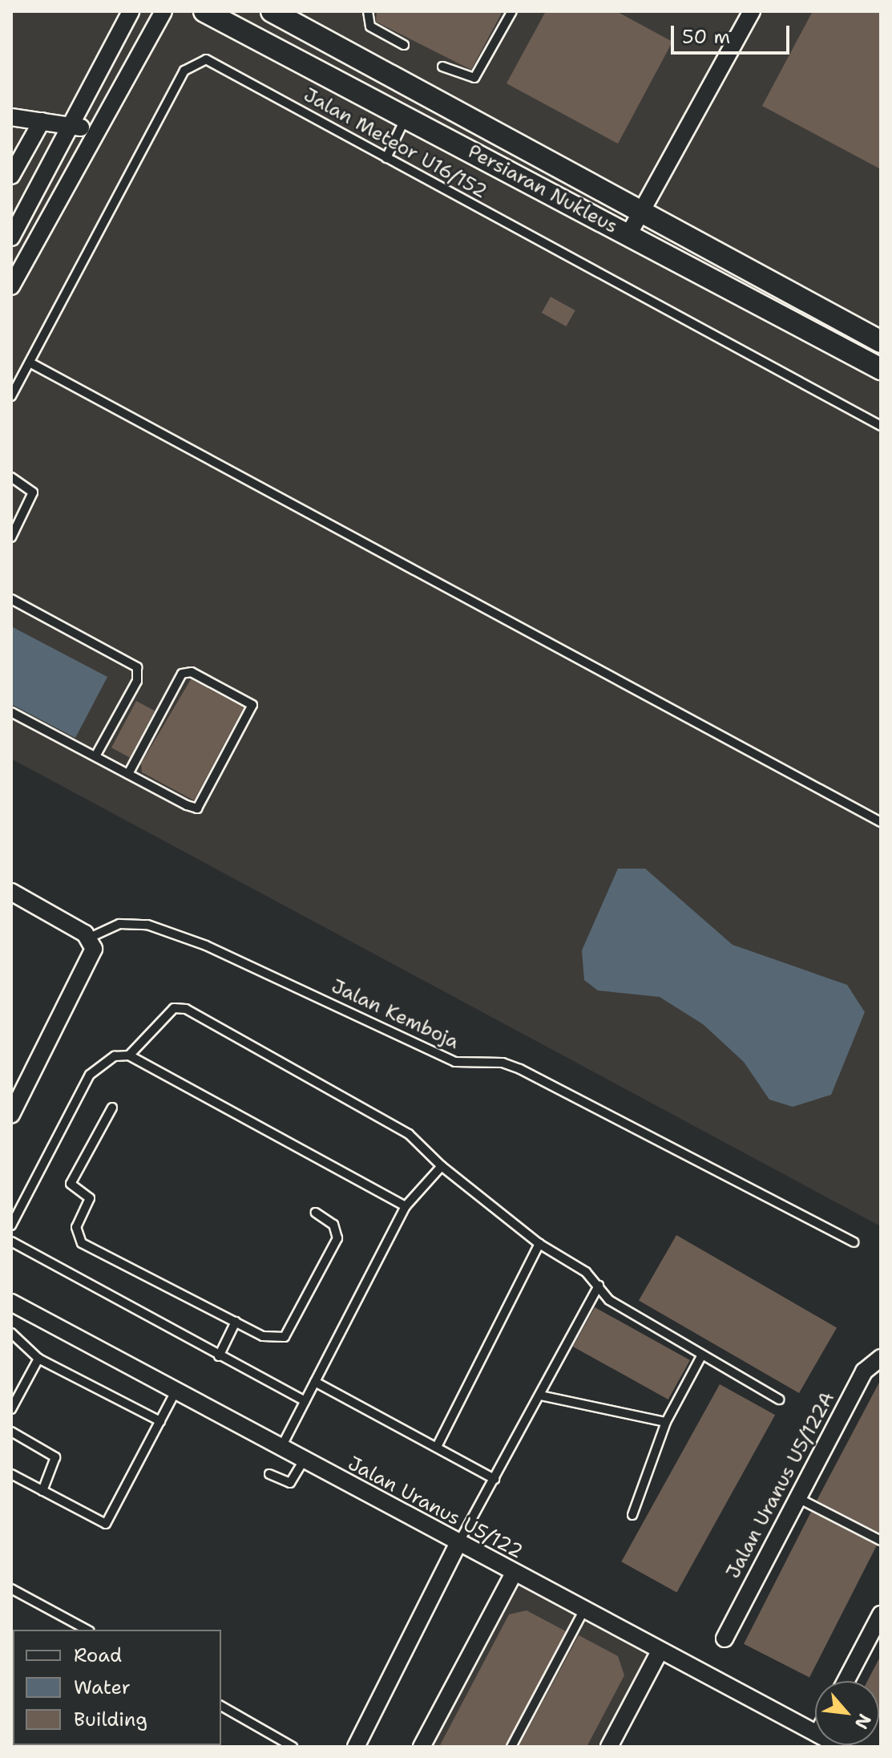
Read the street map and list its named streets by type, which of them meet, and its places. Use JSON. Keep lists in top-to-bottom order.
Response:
{
  "streets": {
    "street": ["Persiaran Nukleus", "Jalan Uranus U5/122A", "Jalan Uranus U5/122"],
    "lane": ["Jalan Meteor U16/152", "Jalan Kemboja"]
  },
  "legend": ["Road", "Water", "Building"],
  "scale_bar": "50 m",
  "north": "bottom right"
}
